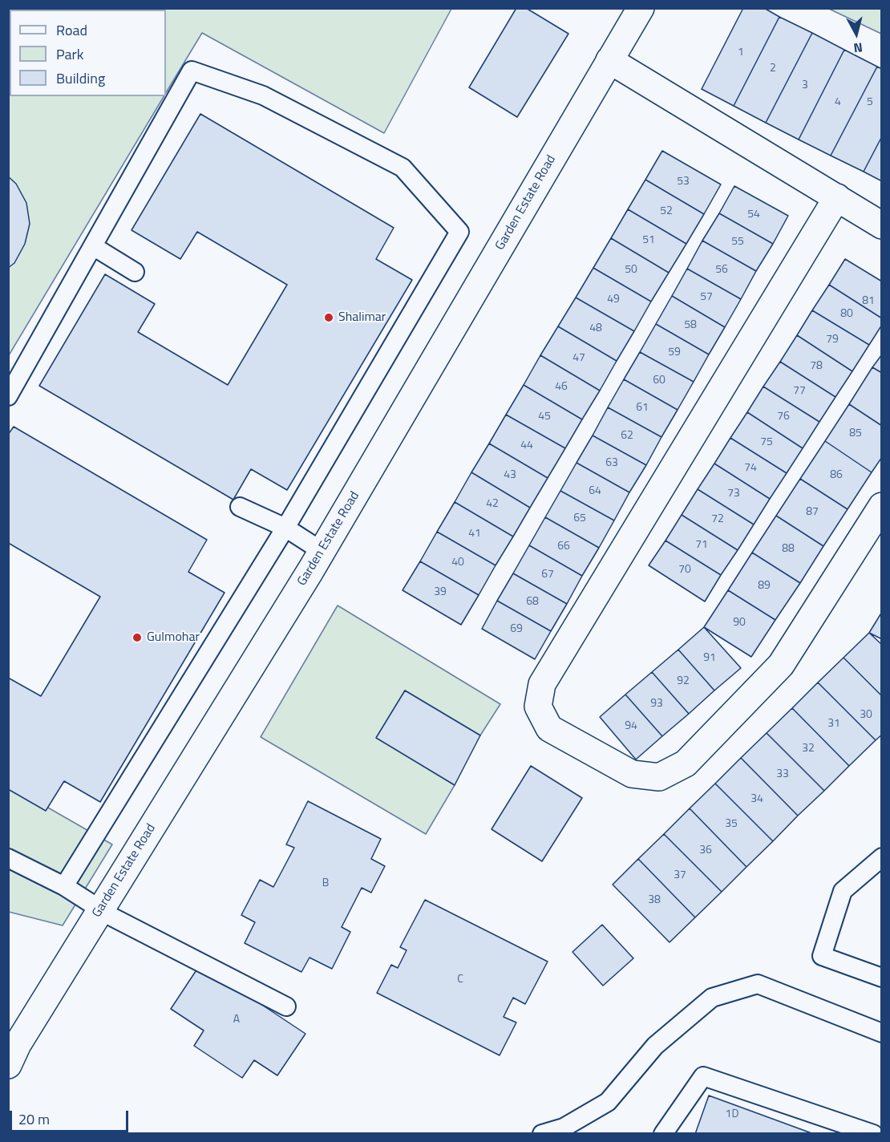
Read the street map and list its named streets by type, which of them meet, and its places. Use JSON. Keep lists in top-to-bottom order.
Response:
{
  "streets": {
    "street": ["Garden Estate Road"]
  },
  "places": ["Shalimar", "Gulmohar"],
  "house_numbers": [
    "1",
    "2",
    "3",
    "4",
    "5",
    "53",
    "52",
    "54",
    "51",
    "55",
    "50",
    "56",
    "57",
    "49",
    "81",
    "80",
    "58",
    "48",
    "79",
    "59",
    "47",
    "78",
    "60",
    "46",
    "77",
    "61",
    "45",
    "76",
    "85",
    "62",
    "75",
    "44",
    "63",
    "74",
    "43",
    "86",
    "64",
    "73",
    "42",
    "87",
    "65",
    "72",
    "41",
    "71",
    "66",
    "88",
    "40",
    "70",
    "67",
    "89",
    "39",
    "68",
    "90",
    "69",
    "91",
    "92",
    "93",
    "30",
    "31",
    "94",
    "32",
    "33",
    "34",
    "35",
    "36",
    "37",
    "B",
    "38",
    "C",
    "A",
    "1D"
  ],
  "legend": ["Road", "Park", "Building"],
  "scale_bar": "20 m",
  "north": "bottom"
}
